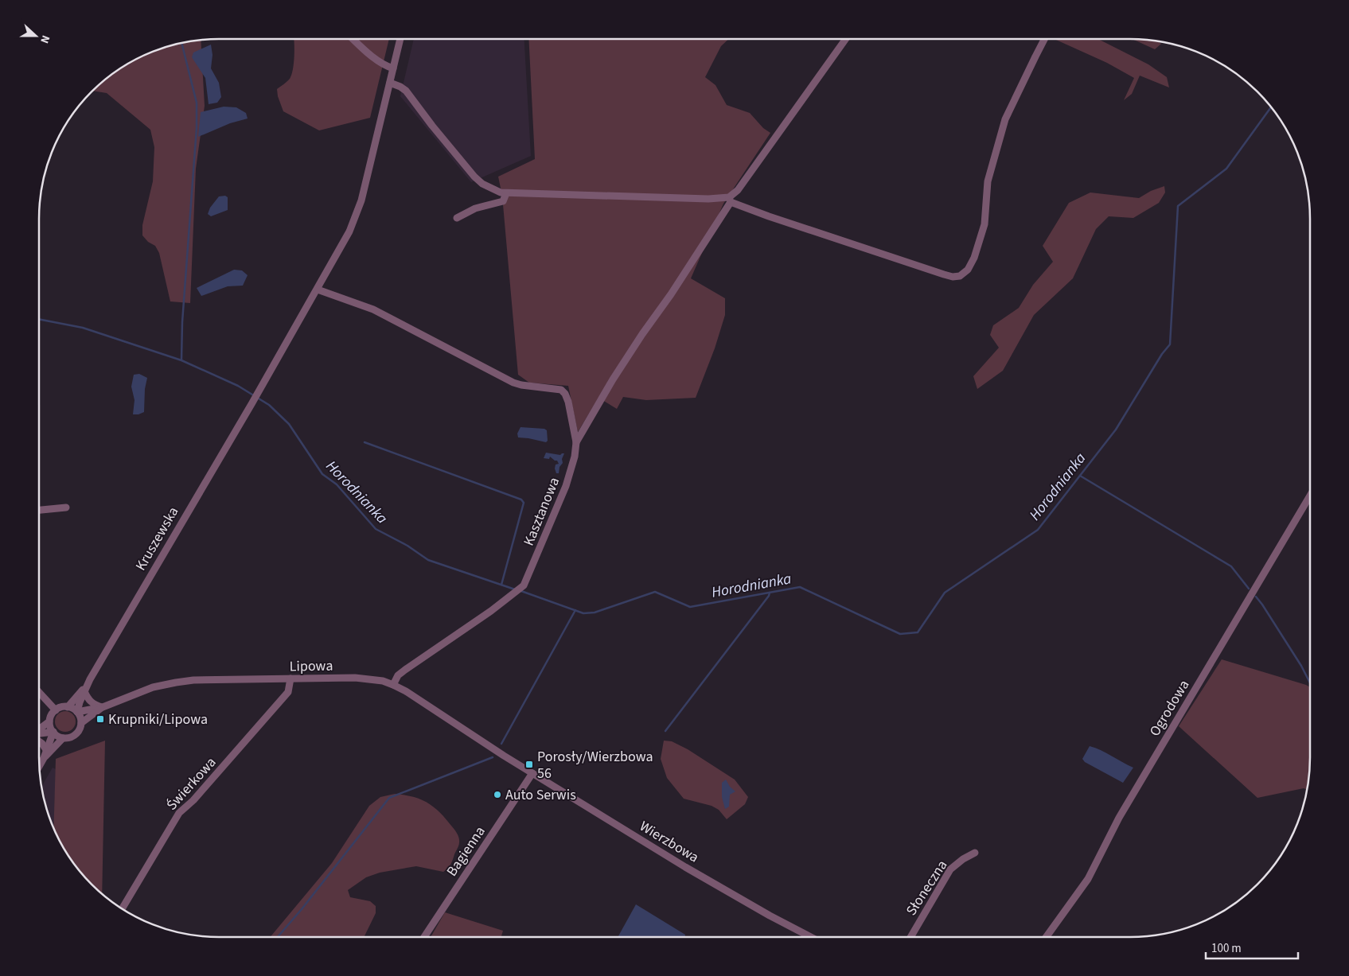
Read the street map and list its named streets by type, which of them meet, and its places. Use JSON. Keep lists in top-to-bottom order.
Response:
{
  "streets": {
    "street": [
      "Kasztanowa",
      "Kruszewska",
      "Lipowa",
      "Ogrodowa",
      "Świerkowa",
      "Wierzbowa",
      "Bagienna",
      "Słoneczna"
    ]
  },
  "crossings": [
    ["Kasztanowa", "Lipowa"],
    ["Kruszewska", "Lipowa"],
    ["Lipowa", "Świerkowa"],
    ["Lipowa", "Wierzbowa"],
    ["Wierzbowa", "Bagienna"]
  ],
  "water": ["Horodnianka"],
  "places": {
    "transit": ["Krupniki/Lipowa", "Porosły/Wierzbowa 56"],
    "other": ["Auto Serwis"]
  },
  "scale_bar": "100 m",
  "north": "right"
}
